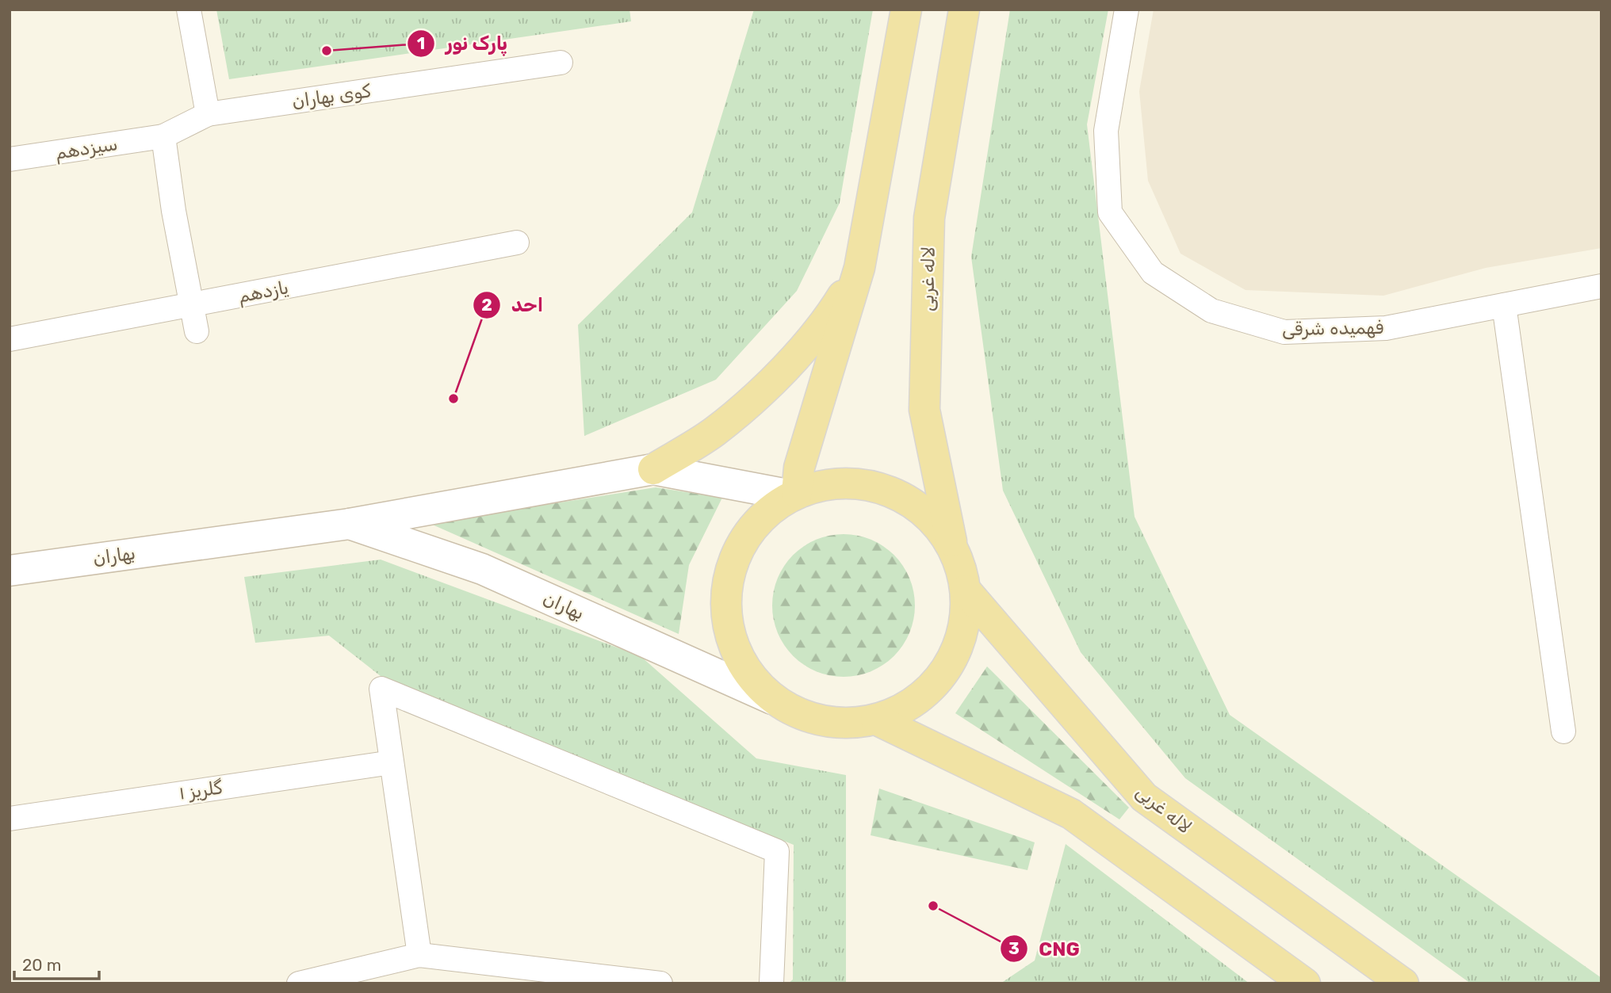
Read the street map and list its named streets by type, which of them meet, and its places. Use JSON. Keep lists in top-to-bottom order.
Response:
{
  "streets": {
    "main road": ["لاله غربی", "بهاران"],
    "street": [
      "کوی بهاران",
      "سیزدهم",
      "یازدهم",
      "فهمیده شرقی",
      "گلریز ۱"
    ]
  },
  "crossings": [
    ["کوی بهاران", "سیزدهم"]
  ],
  "places": ["پارک نور", "احد", "CNG"],
  "scale_bar": "20 m"
}
